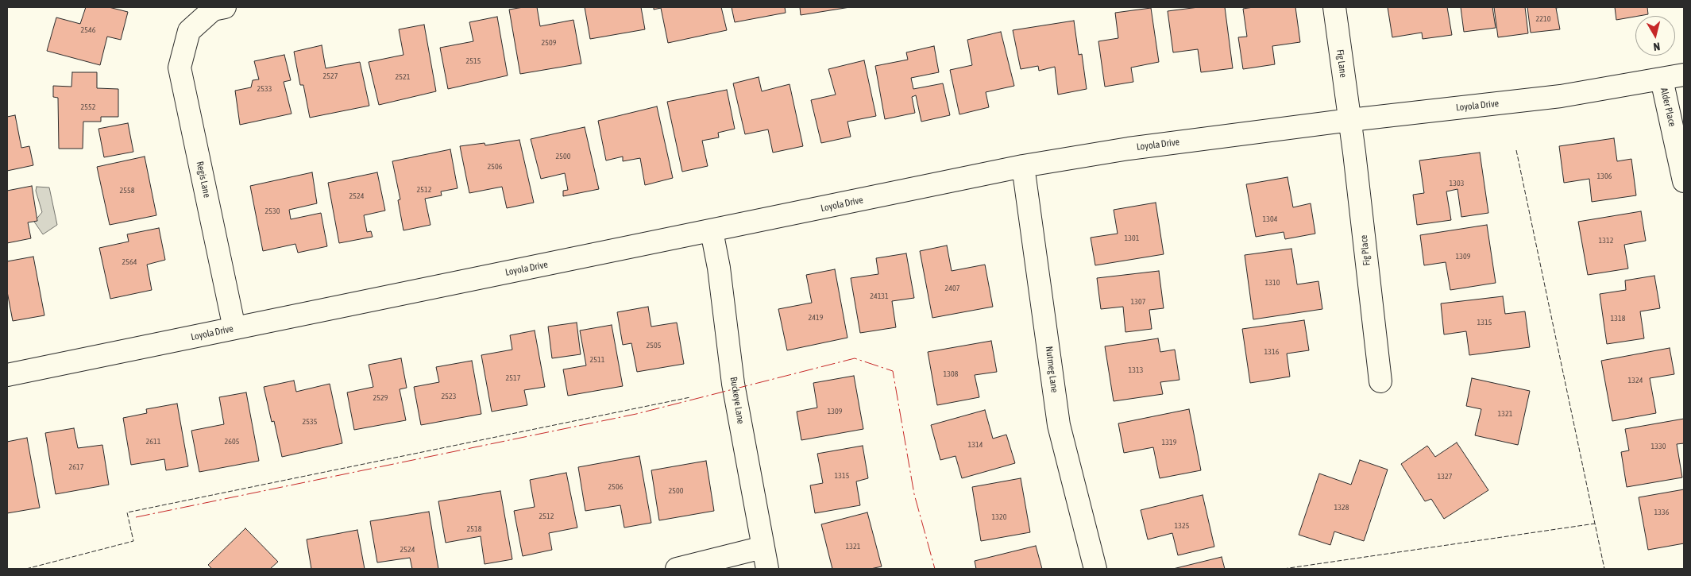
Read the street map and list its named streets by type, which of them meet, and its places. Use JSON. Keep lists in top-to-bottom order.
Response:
{
  "streets": {
    "street": [
      "Fig Lane",
      "Loyola Drive",
      "Alder Place",
      "Regis Lane",
      "Fig Place",
      "Nutmeg Lane",
      "Buckeye Lane"
    ]
  },
  "crossings": [
    ["Fig Lane", "Loyola Drive"],
    ["Fig Lane", "Fig Place"],
    ["Loyola Drive", "Alder Place"],
    ["Loyola Drive", "Regis Lane"],
    ["Loyola Drive", "Fig Place"],
    ["Loyola Drive", "Nutmeg Lane"],
    ["Loyola Drive", "Buckeye Lane"]
  ],
  "house_numbers": [
    "2210",
    "2546",
    "2509",
    "2515",
    "2527",
    "2521",
    "2533",
    "2552",
    "2500",
    "2506",
    "1306",
    "1303",
    "2512",
    "2558",
    "2524",
    "2530",
    "1304",
    "1301",
    "1312",
    "1309",
    "2564",
    "1310",
    "2407",
    "24131",
    "1307",
    "2419",
    "1318",
    "1315",
    "2505",
    "1316",
    "2511",
    "1313",
    "1308",
    "2517",
    "1324",
    "2523",
    "2529",
    "1309",
    "1321",
    "2535",
    "2611",
    "2605",
    "1319",
    "1314",
    "1330",
    "2617",
    "1315",
    "1327",
    "2506",
    "2500",
    "1328",
    "1336",
    "2512",
    "1320",
    "1325",
    "2518",
    "1321",
    "2524"
  ],
  "north": "bottom"
}
